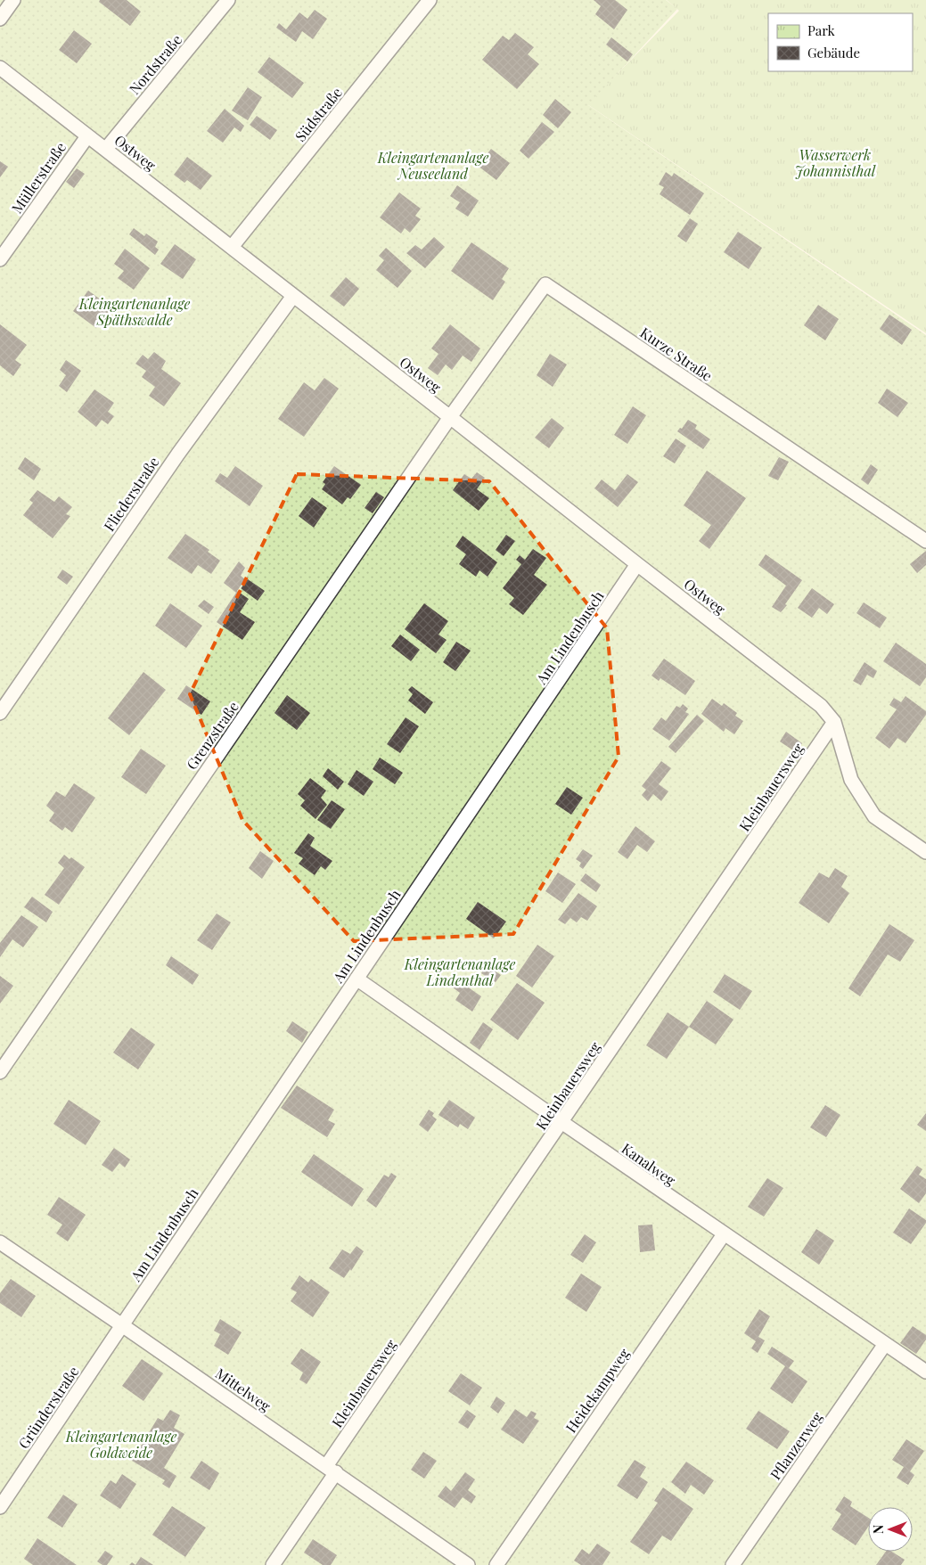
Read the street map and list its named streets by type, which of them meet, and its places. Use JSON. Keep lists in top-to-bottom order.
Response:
{
  "streets": {
    "lane": [
      "Nordstraße",
      "Südstraße",
      "Ostweg",
      "Müllerstraße",
      "Kurze Straße",
      "Fliederstraße",
      "Am Lindenbusch",
      "Grenzstraße",
      "Kleinbauersweg",
      "Kanalweg",
      "Mittelweg",
      "Heidekampweg",
      "Gründerstraße",
      "Pflanzerweg"
    ]
  },
  "crossings": [
    ["Nordstraße", "Ostweg"],
    ["Südstraße", "Ostweg"],
    ["Ostweg", "Müllerstraße"],
    ["Ostweg", "Kurze Straße"],
    ["Ostweg", "Fliederstraße"],
    ["Ostweg", "Am Lindenbusch"],
    ["Ostweg", "Grenzstraße"],
    ["Ostweg", "Kleinbauersweg"],
    ["Kurze Straße", "Grenzstraße"],
    ["Am Lindenbusch", "Kanalweg"],
    ["Am Lindenbusch", "Mittelweg"],
    ["Am Lindenbusch", "Gründerstraße"],
    ["Kleinbauersweg", "Kanalweg"],
    ["Kleinbauersweg", "Mittelweg"],
    ["Kanalweg", "Heidekampweg"],
    ["Kanalweg", "Pflanzerweg"],
    ["Mittelweg", "Gründerstraße"]
  ],
  "parks": [
    "Wasserwerk Johannisthal",
    "Kleingartenanlage Neuseeland",
    "Kleingartenanlage Späthswalde",
    "Kleingartenanlage Lindenthal",
    "Kleingartenanlage Goldweide"
  ],
  "legend": ["Park", "Gebäude"],
  "north": "left"
}
